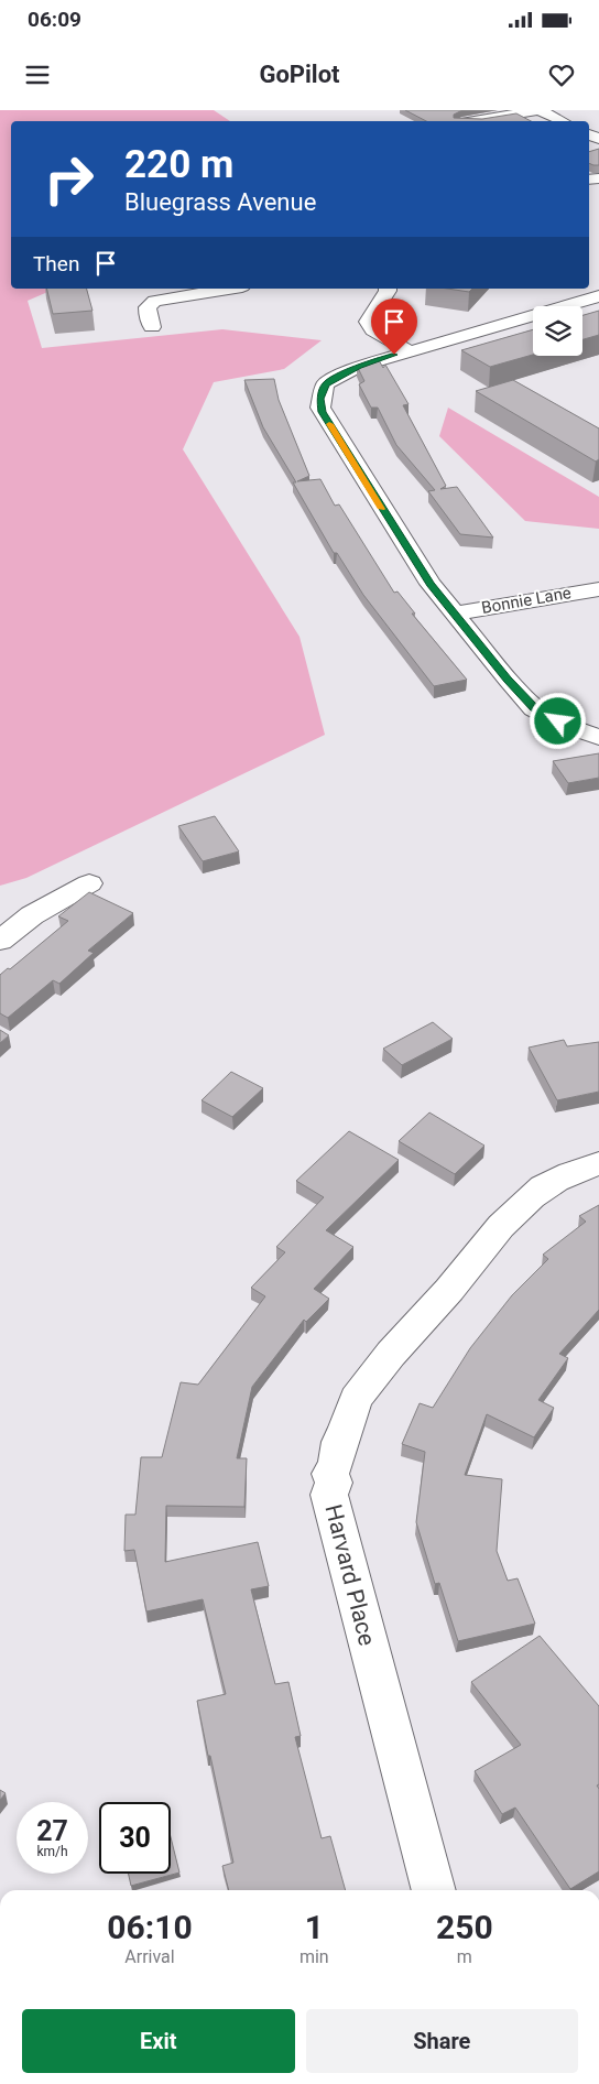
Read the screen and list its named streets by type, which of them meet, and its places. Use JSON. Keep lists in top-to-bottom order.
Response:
{
  "streets": {
    "street": ["Bonnie Lane", "Harvard Place"]
  },
  "page": {
    "status": "06:09",
    "header": "GoPilot",
    "turn": ["220 m", "Bluegrass Avenue"],
    "then": "Then",
    "speed": "27 km/h",
    "limit": "30",
    "eta": [
      "06:10",
      "Arrival",
      "1",
      "min",
      "250",
      "m"
    ],
    "buttons": ["Exit", "Share"]
  }
}
